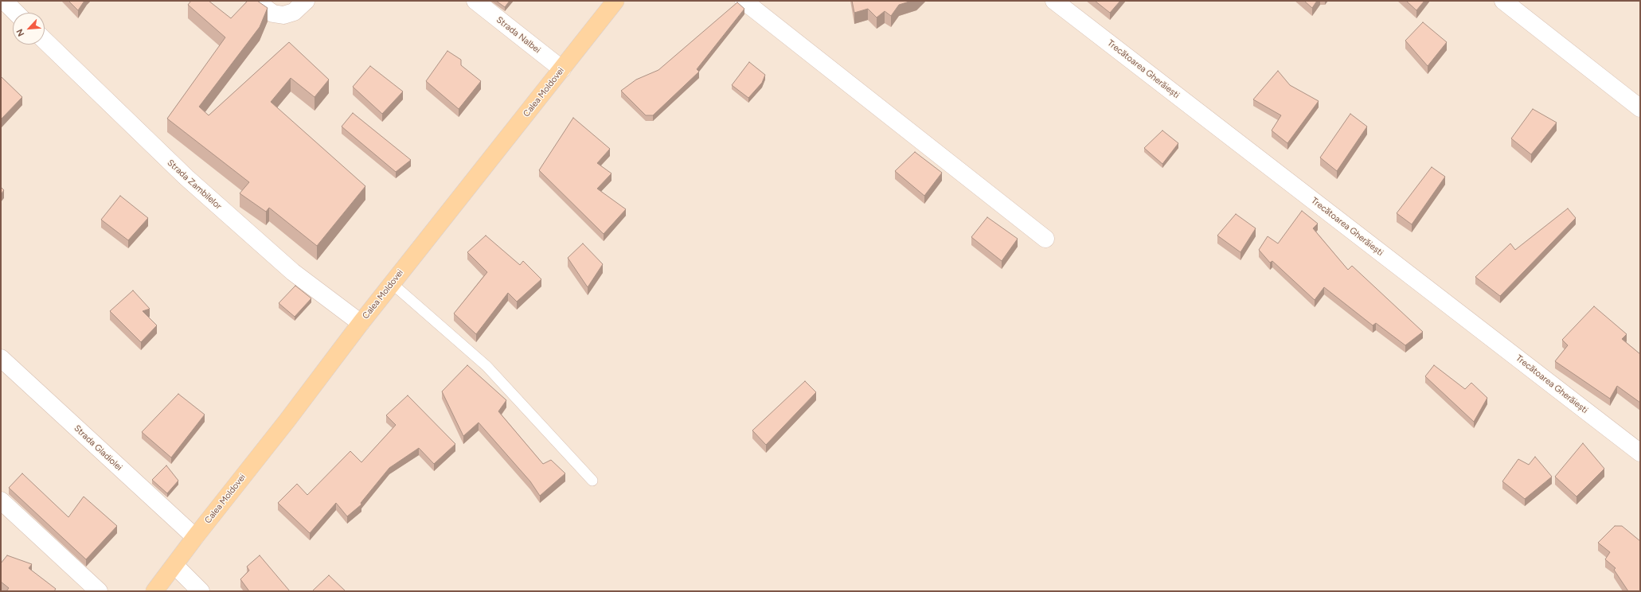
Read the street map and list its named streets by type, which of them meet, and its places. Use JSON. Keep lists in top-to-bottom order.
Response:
{
  "streets": {
    "main road": ["Calea Moldovei"],
    "street": [
      "Strada Nalbei",
      "Trecătoarea Gherăiești",
      "Strada Zambilelor",
      "Strada Gladiolei"
    ]
  },
  "crossings": [
    ["Strada Nalbei", "Calea Moldovei"],
    ["Calea Moldovei", "Strada Zambilelor"],
    ["Calea Moldovei", "Strada Gladiolei"]
  ],
  "north": "bottom left"
}
